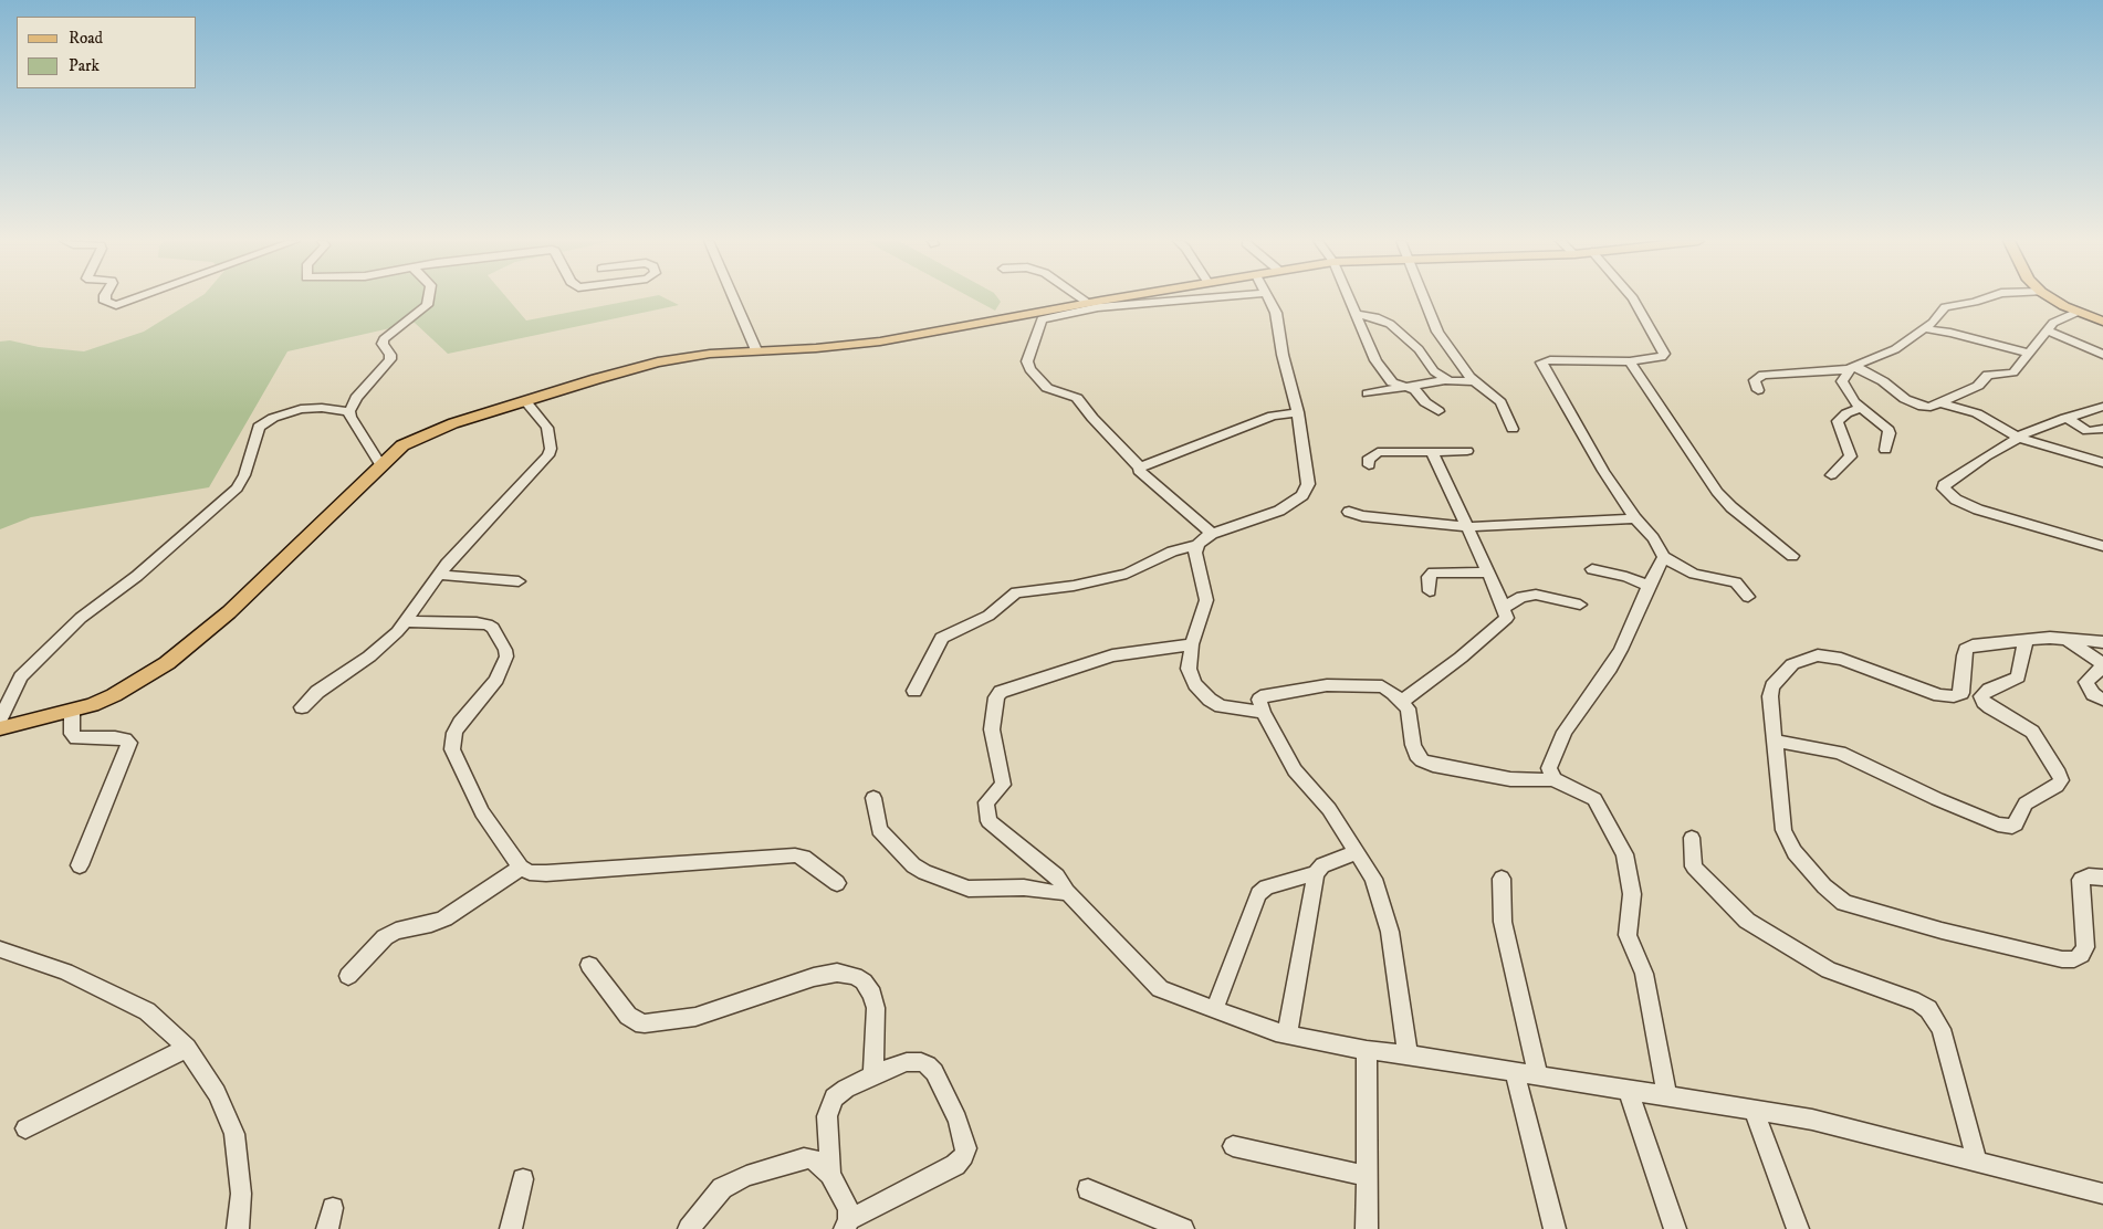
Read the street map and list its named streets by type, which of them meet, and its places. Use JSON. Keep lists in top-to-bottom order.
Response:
{
  "legend": ["Road", "Park"]
}
